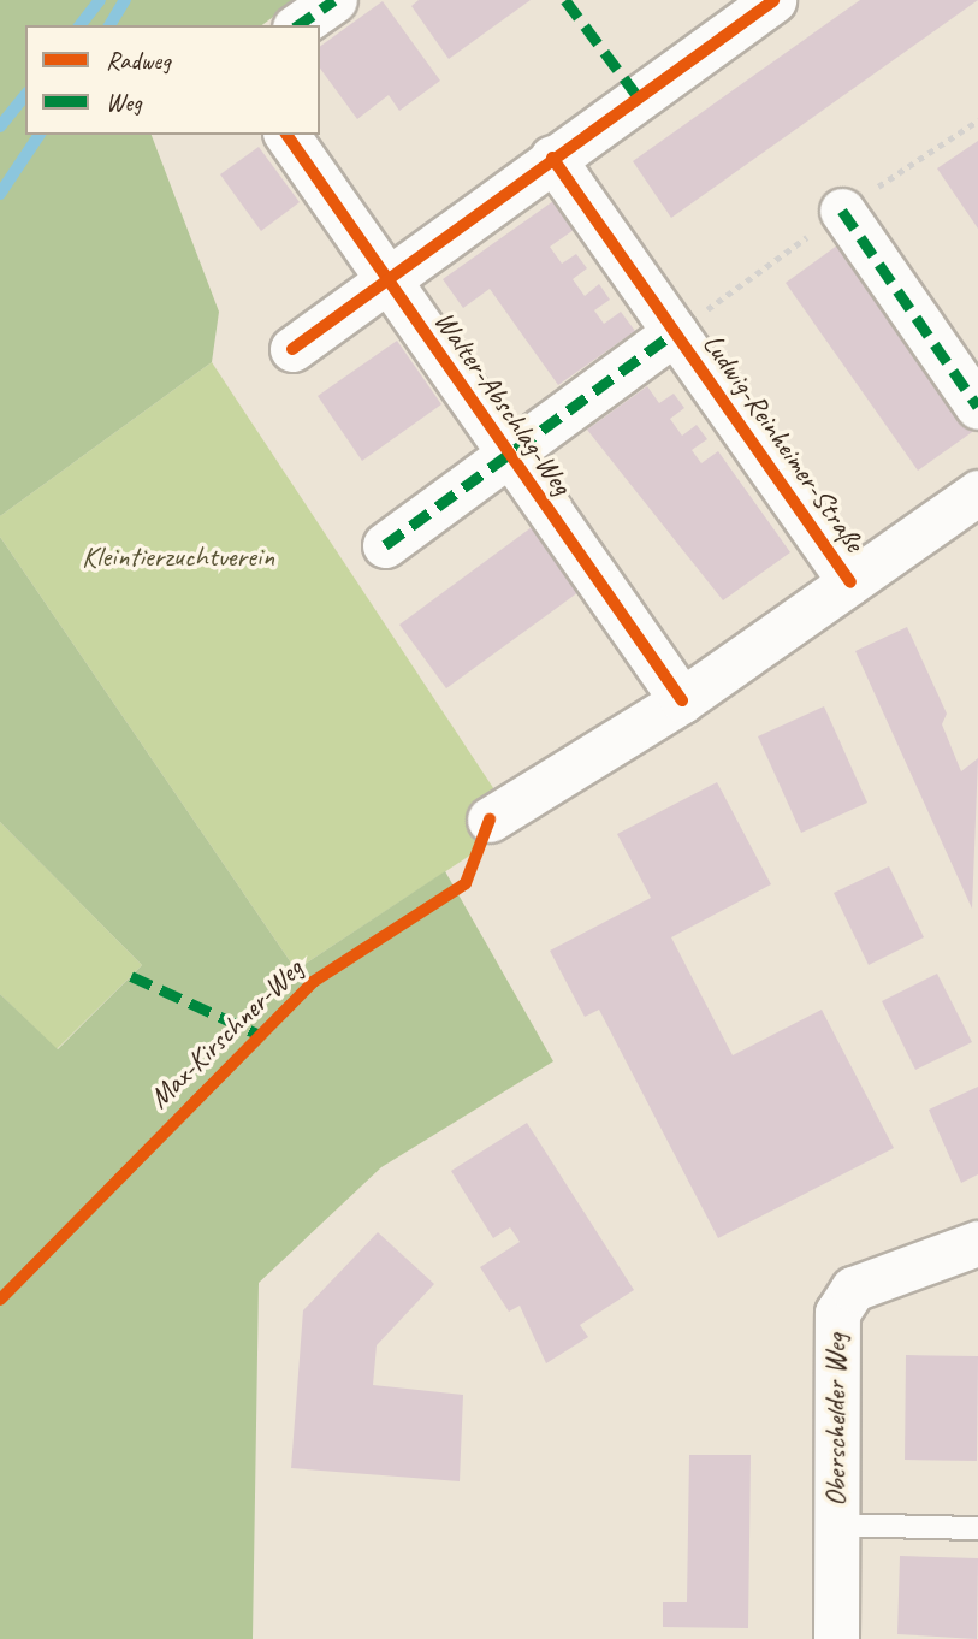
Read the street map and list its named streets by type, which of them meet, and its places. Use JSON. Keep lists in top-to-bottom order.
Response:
{
  "streets": {
    "street": ["Walter-Abschlag-Weg", "Ludwig-Reinheimer-Straße", "Oberschelder Weg"],
    "cycle path": ["Max-Kirschner-Weg"]
  },
  "crossings": [
    ["Walter-Abschlag-Weg", "Ludwig-Reinheimer-Straße"]
  ],
  "parks": ["Kleintierzuchtverein"],
  "legend": ["Radweg", "Weg"]
}
